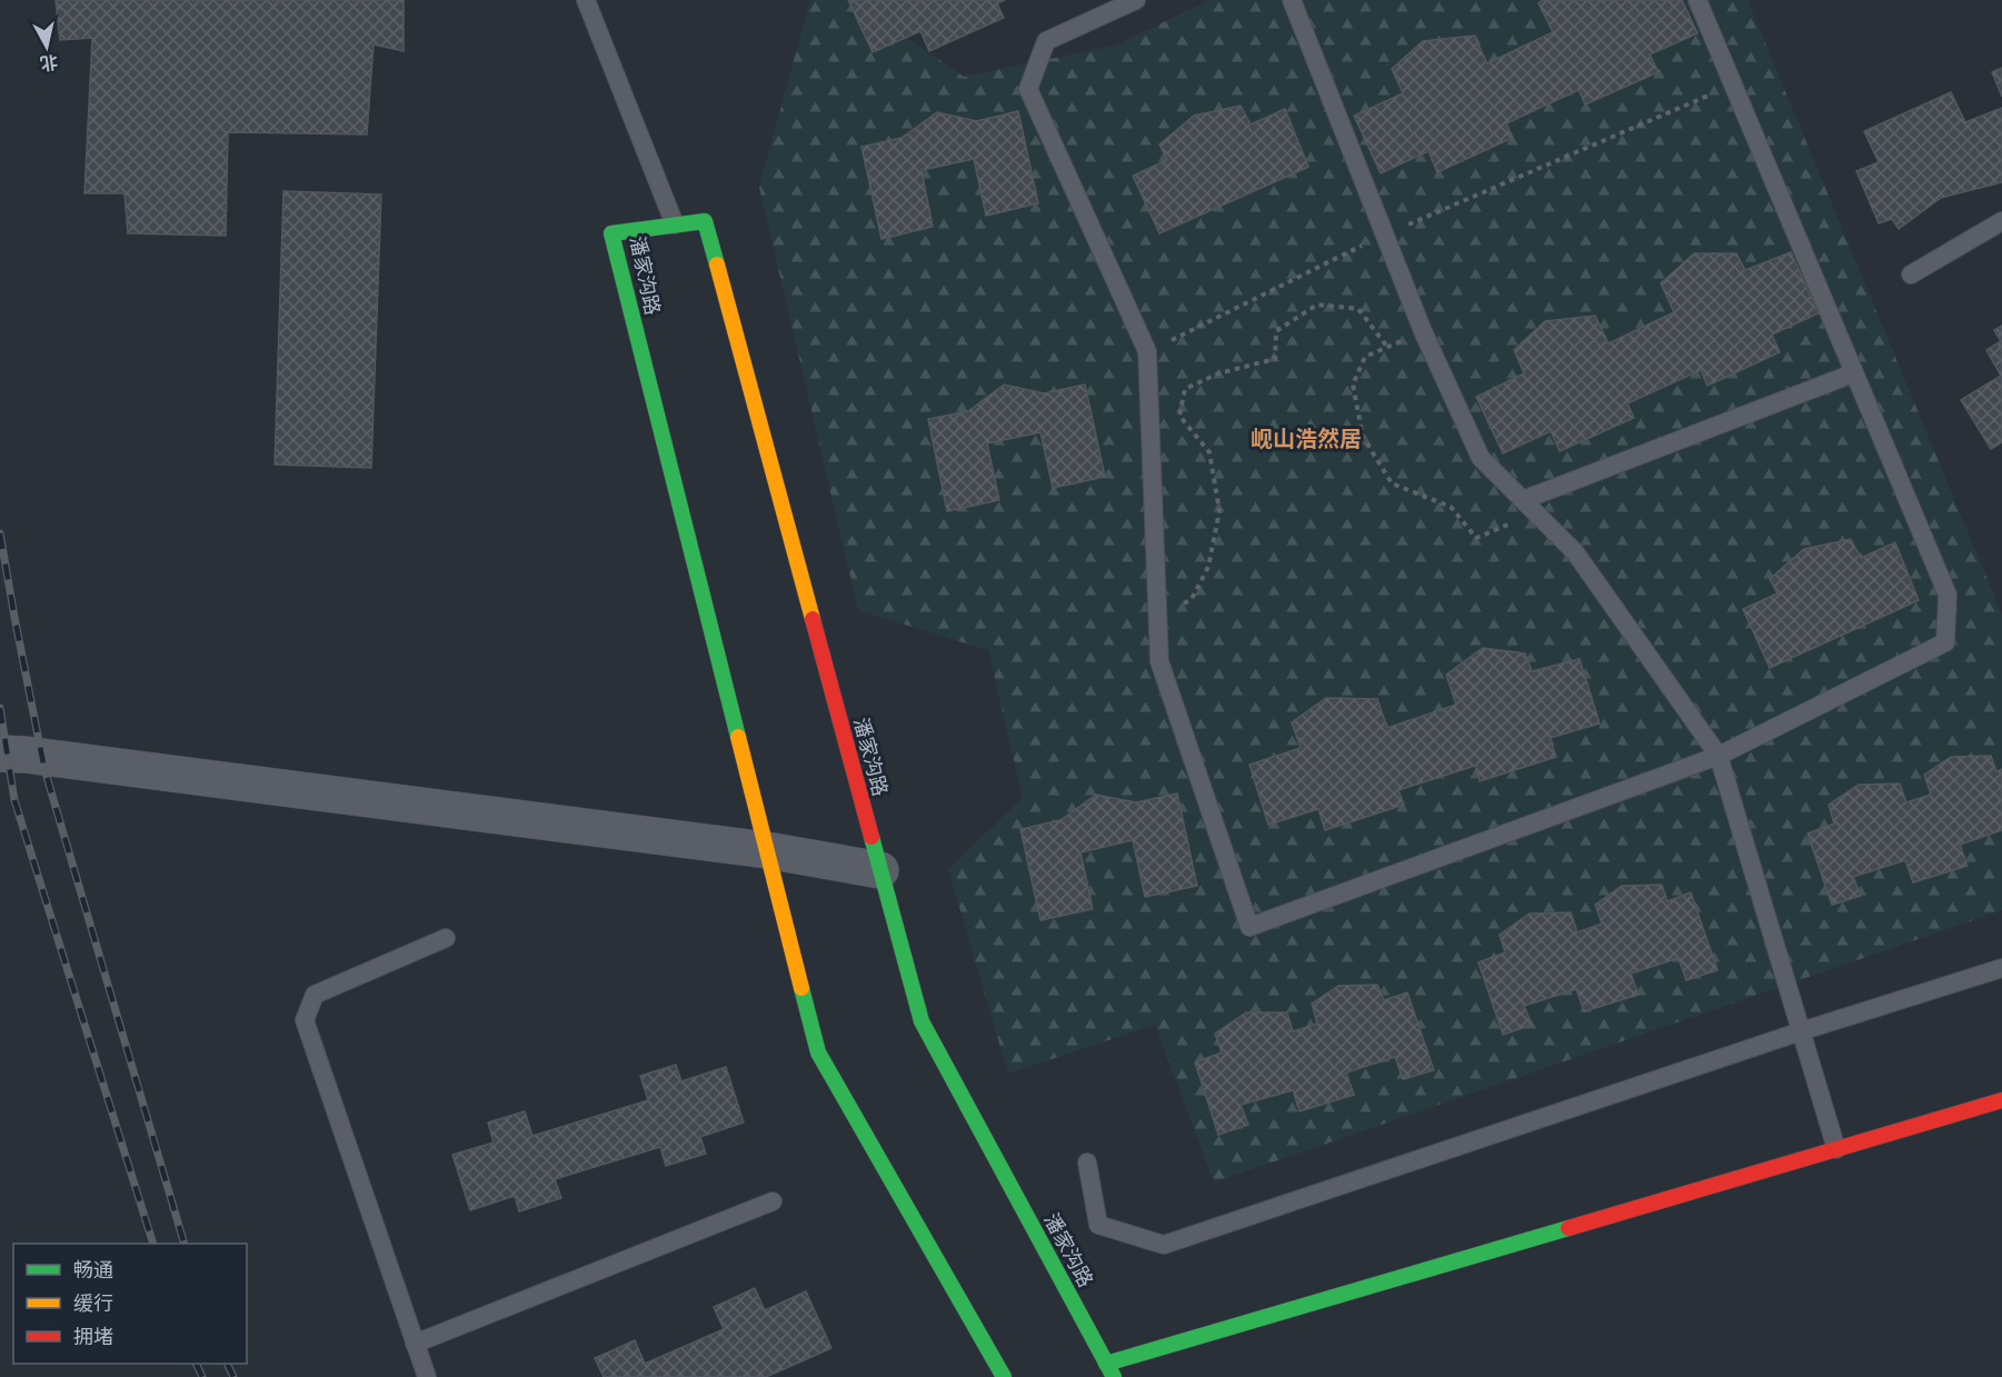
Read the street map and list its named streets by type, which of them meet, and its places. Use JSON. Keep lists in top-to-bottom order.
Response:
{
  "streets": {
    "street": ["潘家沟路"]
  },
  "districts": ["岘山浩然居"],
  "legend": ["畅通", "缓行", "拥堵"],
  "north": "bottom"
}
